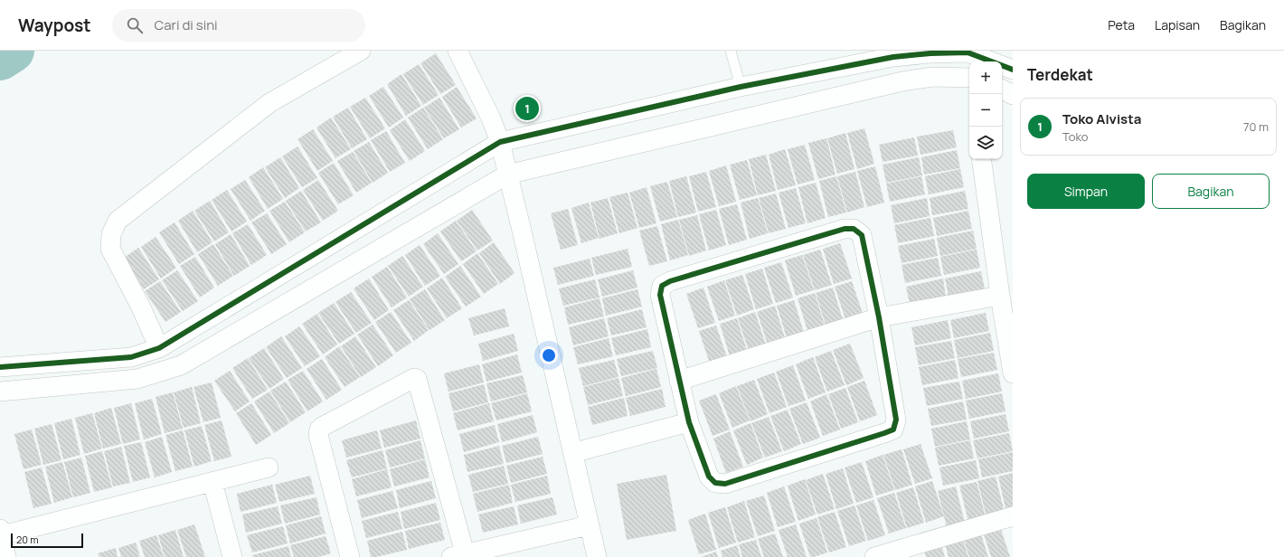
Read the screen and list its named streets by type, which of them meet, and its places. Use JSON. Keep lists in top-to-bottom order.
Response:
{
  "scale_bar": "20 m",
  "page": {
    "header": "Waypost",
    "search": "Cari di sini",
    "nav": ["Peta", "Lapisan", "Bagikan"],
    "heading": "Terdekat",
    "map_buttons": ["+", "−"],
    "pins": "1",
    "list": [
      {
        "mark": "1",
        "name": "Toko Alvista",
        "note": "Toko",
        "value": "70 m"
      }
    ],
    "buttons": ["Simpan", "Bagikan"],
    "scale": "20 m"
  }
}
